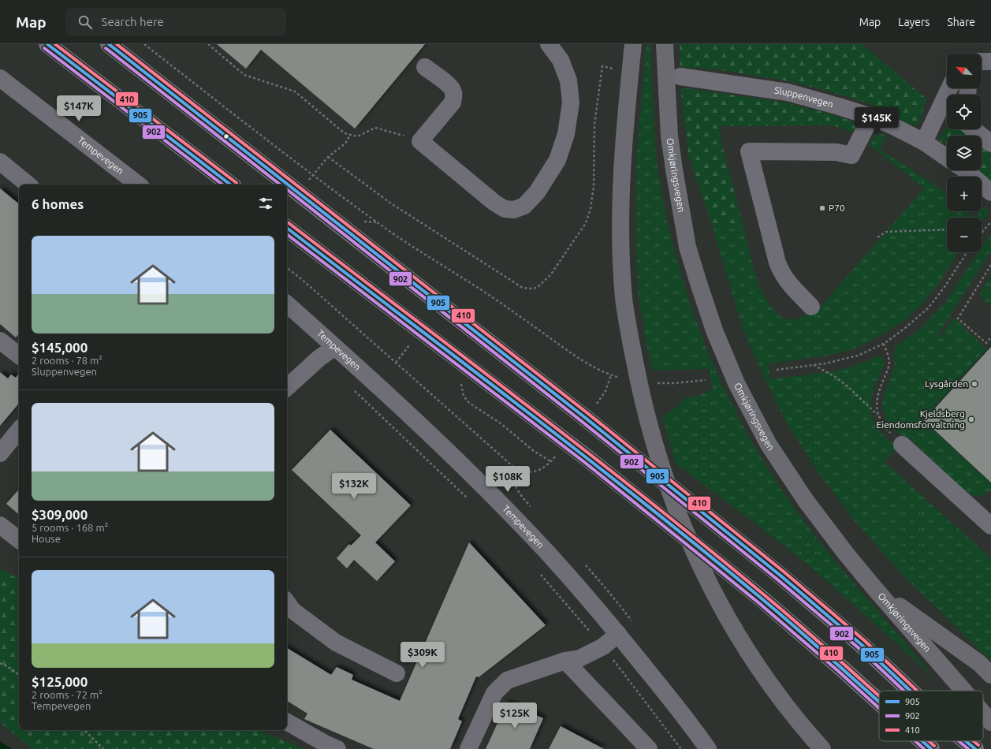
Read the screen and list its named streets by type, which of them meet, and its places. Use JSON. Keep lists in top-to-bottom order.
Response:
{
  "streets": {
    "highway": ["Omkjøringsvegen"],
    "street": ["Sluppenvegen", "Tempevegen"]
  },
  "places": ["P70", "Lysgården", "Kjeldsberg Eiendomsforvaltning"],
  "lines": ["transit line 905", "transit line 410", "transit line 902"],
  "legend": ["905", "902", "410"],
  "north": "top left",
  "page": {
    "header": "Map",
    "search": "Search here",
    "nav": ["Map", "Layers", "Share"],
    "map_buttons": ["+", "−"],
    "price": [
      "$147K",
      "$145K",
      "$108K",
      "$132K",
      "$309K",
      "$125K"
    ],
    "heading": "6 homes",
    "list": [
      {
        "name": "$145,000",
        "note": "2 rooms · 78 m² · Sluppenvegen"
      },
      {
        "name": "$309,000",
        "note": "5 rooms · 168 m² · House"
      },
      {
        "name": "$125,000",
        "note": "2 rooms · 72 m² · Tempevegen"
      }
    ]
  }
}
